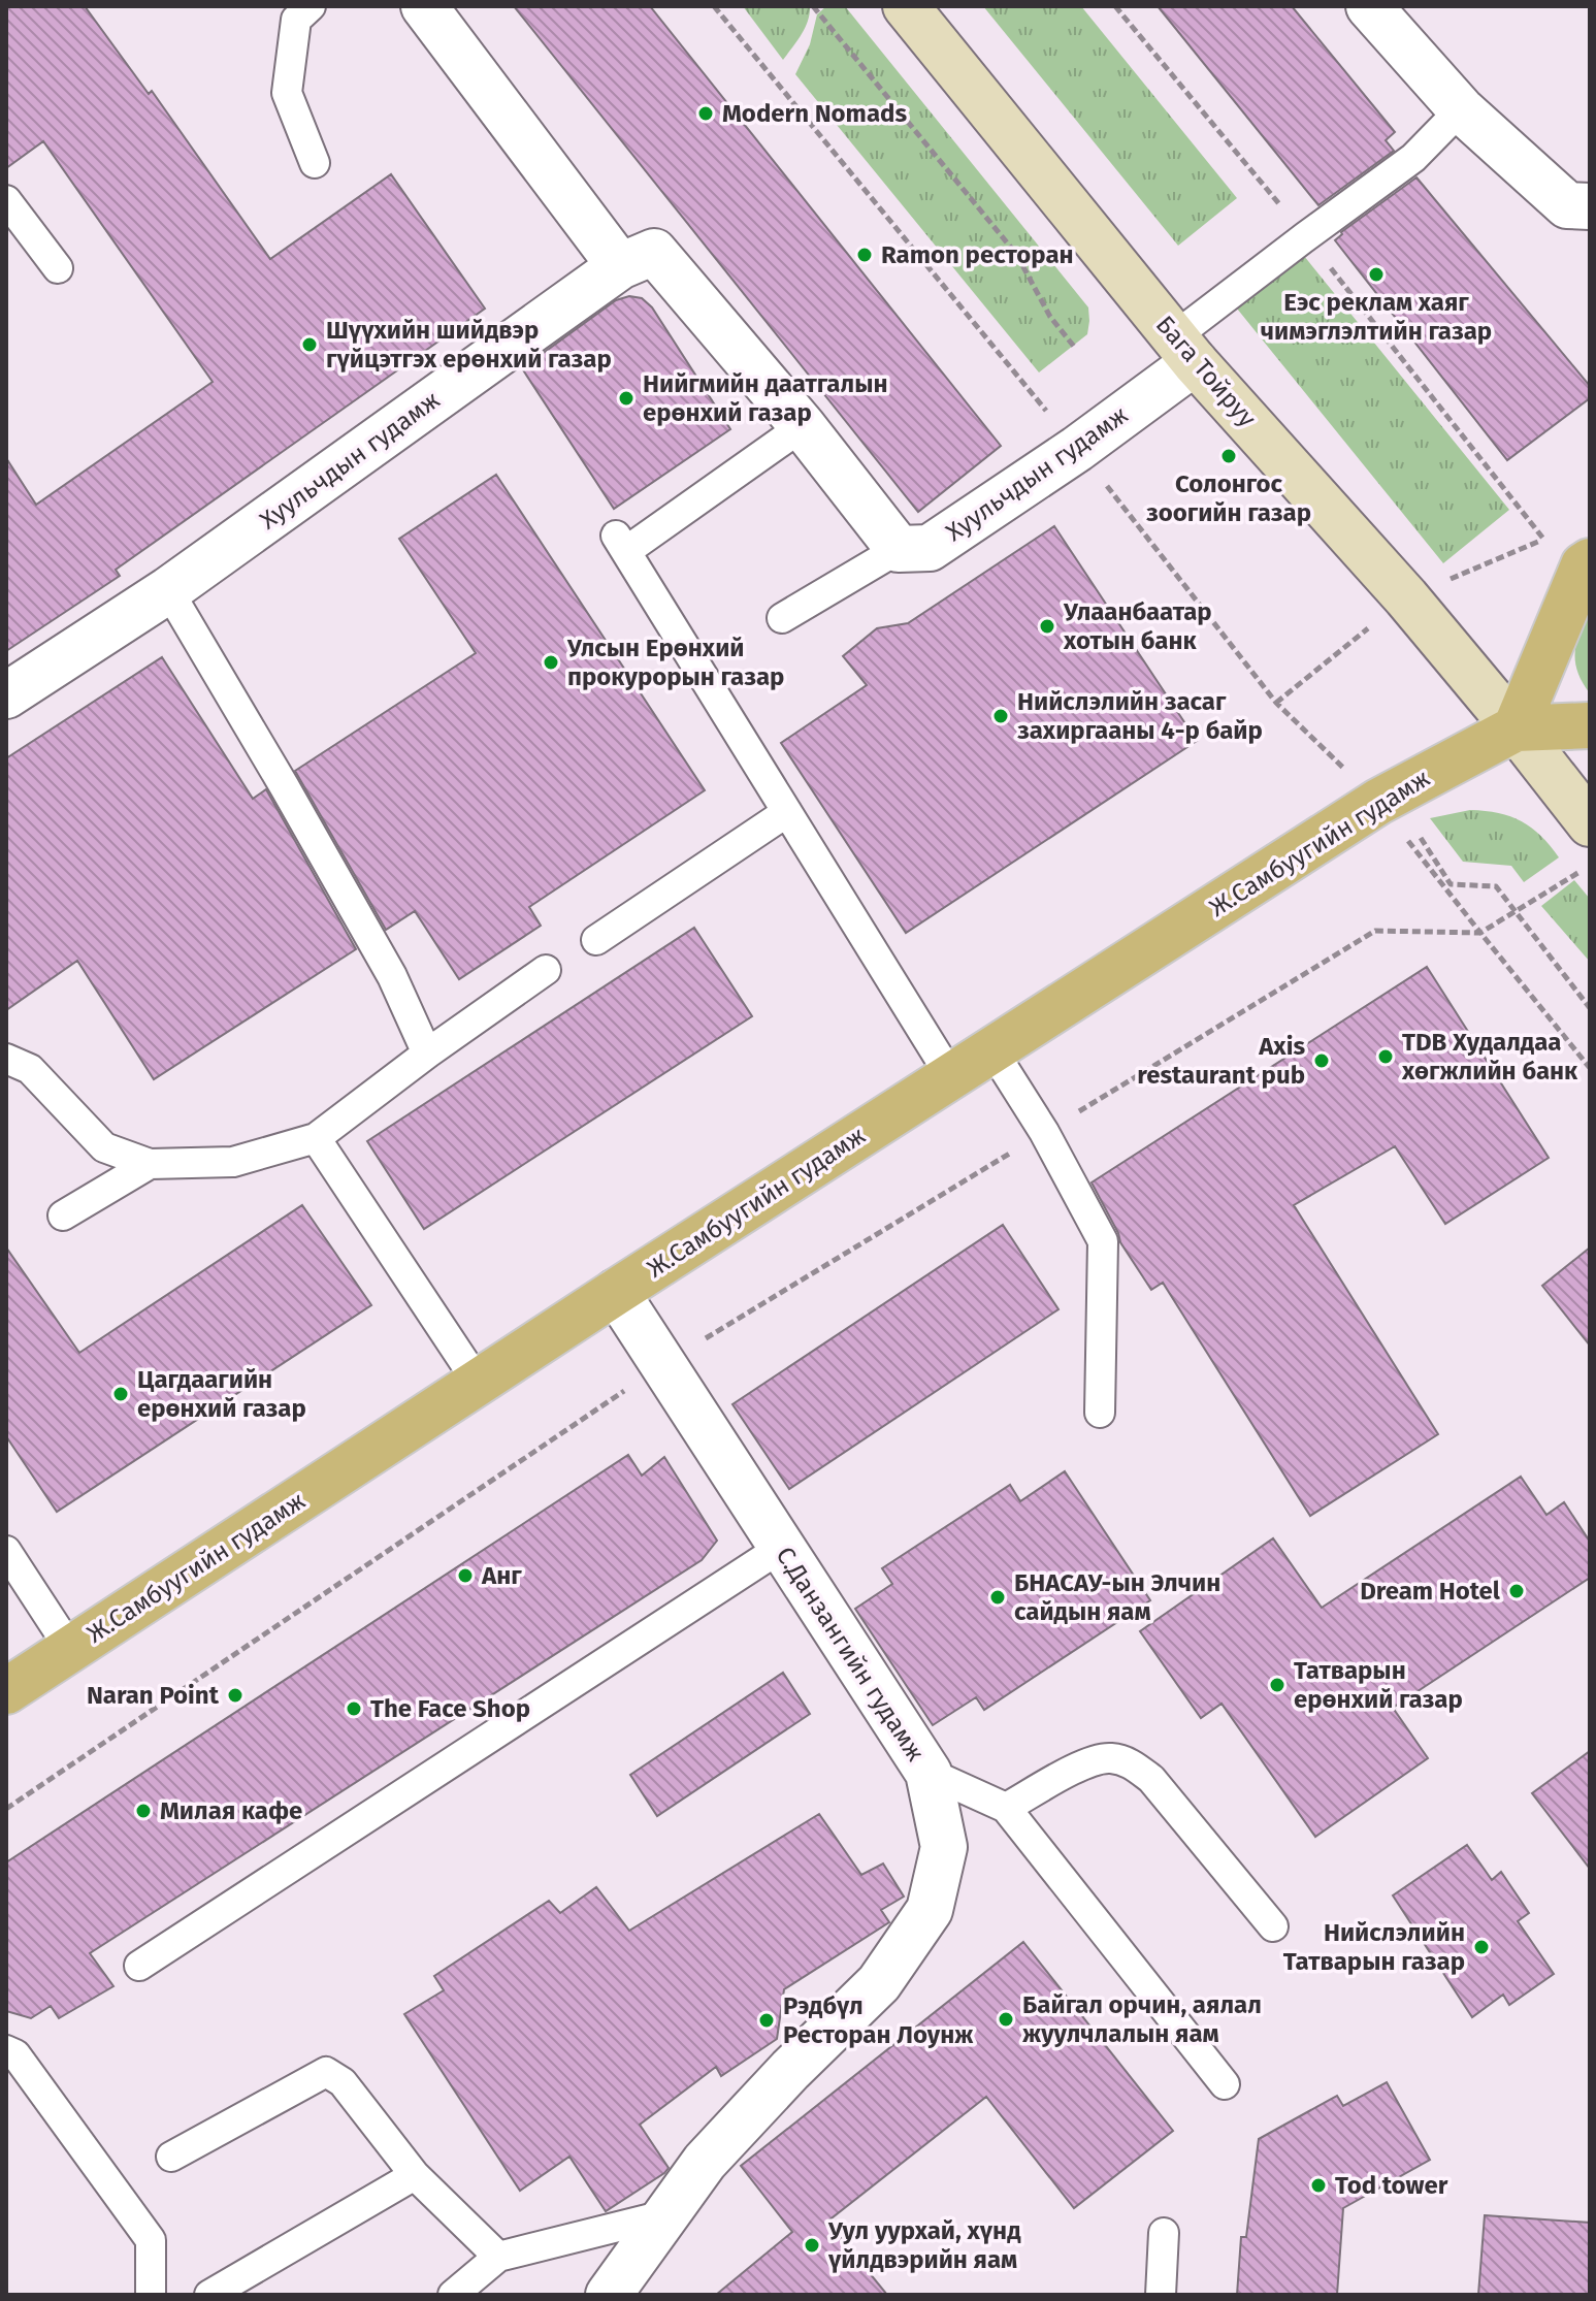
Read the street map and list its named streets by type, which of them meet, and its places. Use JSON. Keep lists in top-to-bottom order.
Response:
{
  "streets": {
    "main road": ["Бага Тойруу", "Ж.Самбуугийн гудамж"],
    "street": ["Хуульчдын гудамж", "С.Данзангийн гудамж"]
  },
  "crossings": [
    ["Бага Тойруу", "Хуульчдын гудамж"],
    ["Бага Тойруу", "Ж.Самбуугийн гудамж"],
    ["Ж.Самбуугийн гудамж", "С.Данзангийн гудамж"]
  ],
  "places": [
    "Modern Nomads",
    "Ramon ресторан",
    "Еэс реклам хаяг чимэглэлтийн газар",
    "Шүүхийн шийдвэр гүйцэтгэх ерөнхий газар",
    "Нийгмийн даатгалын ерөнхий газар",
    "Солонгос зоогийн газар",
    "Улаанбаатар хотын банк",
    "Улсын Ерөнхий прокурорын газар",
    "Нийслэлийн засаг захиргааны 4-р байр",
    "TDB Худалдаа хөгжлийн банк",
    "Axis restaurant pub",
    "Цагдаагийн ерөнхий газар",
    "Анг",
    "Dream Hotel",
    "БНАСАУ-ын Элчин сайдын яам",
    "Татварын ерөнхий газар",
    "Naran Point",
    "The Face Shop",
    "Милая кафе",
    "Нийслэлийн Татварын газар",
    "Байгал орчин, аялал жуулчлалын яам",
    "Рэдбүл Ресторан Лоунж",
    "Tod tower",
    "Уул уурхай, хүнд үйлдвэрийн яам"
  ]
}
